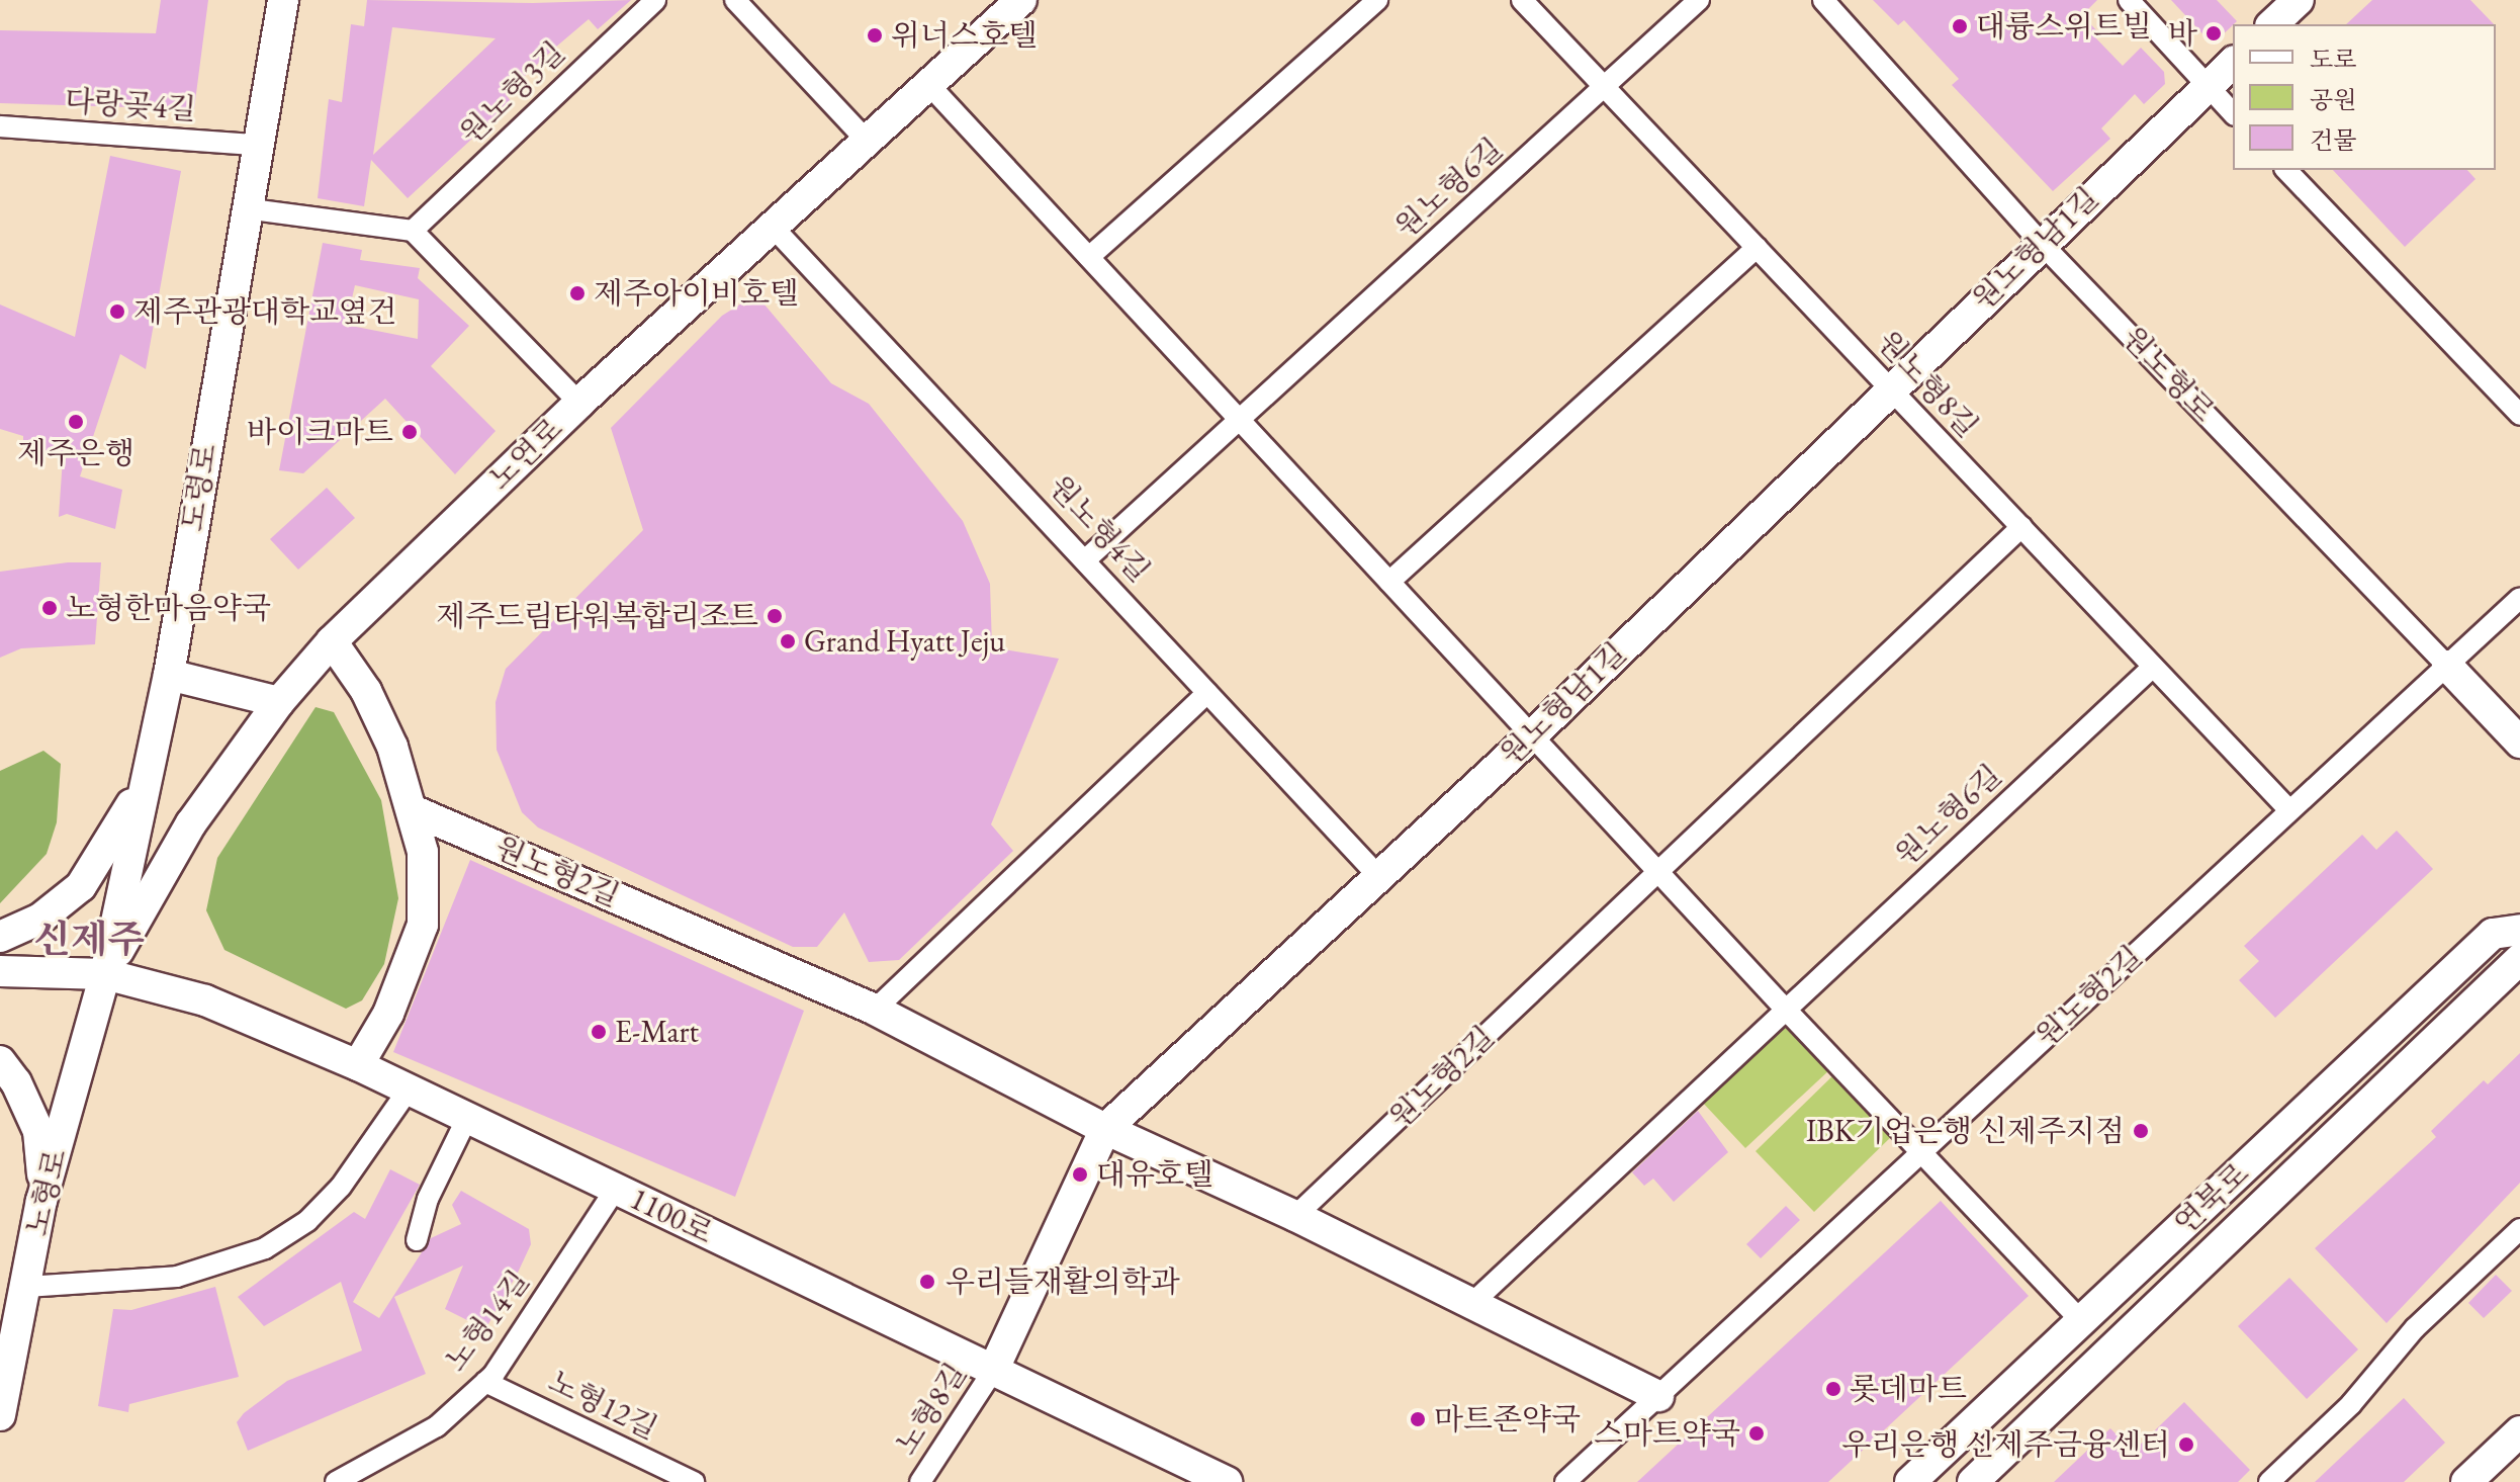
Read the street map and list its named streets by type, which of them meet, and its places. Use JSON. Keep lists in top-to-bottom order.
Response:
{
  "streets": {
    "main road": [
      "원노형남1길",
      "원노형로",
      "노연로",
      "도령로",
      "원노형2길",
      "노형로",
      "연북로",
      "1100로"
    ],
    "street": [
      "원노형3길",
      "다랑곶4길",
      "원노형6길",
      "원노형8길",
      "원노형4길",
      "노형14길",
      "노형12길",
      "노형8길"
    ]
  },
  "crossings": [
    ["다랑곶4길", "도령로"],
    ["원노형6길", "원노형8길"],
    ["원노형6길", "원노형4길"],
    ["원노형남1길", "원노형로"],
    ["원노형남1길", "원노형8길"],
    ["원노형남1길", "원노형4길"],
    ["원노형남1길", "원노형2길"],
    ["원노형남1길", "1100로"],
    ["원노형남1길", "노형8길"],
    ["원노형로", "원노형2길"],
    ["원노형8길", "원노형2길"],
    ["노연로", "도령로"],
    ["노연로", "원노형4길"],
    ["노연로", "노형로"],
    ["노연로", "1100로"],
    ["도령로", "노형로"],
    ["도령로", "1100로"],
    ["노형로", "1100로"],
    ["1100로", "노형14길"],
    ["1100로", "노형8길"],
    ["노형14길", "노형12길"]
  ],
  "districts": ["신제주"],
  "places": [
    "대륭스위트빌",
    "바",
    "위너스호텔",
    "제주아이비호텔",
    "제주관광대학교옆건",
    "제주은행",
    "바이크마트",
    "노형한마음약국",
    "제주드림타워복합리조트",
    "Grand Hyatt Jeju",
    "E-Mart",
    "IBK기업은행 신제주지점",
    "대유호텔",
    "우리들재활의학과",
    "롯데마트",
    "마트존약국",
    "스마트약국",
    "우리은행 신제주금융센터"
  ],
  "legend": ["도로", "공원", "건물"]
}
